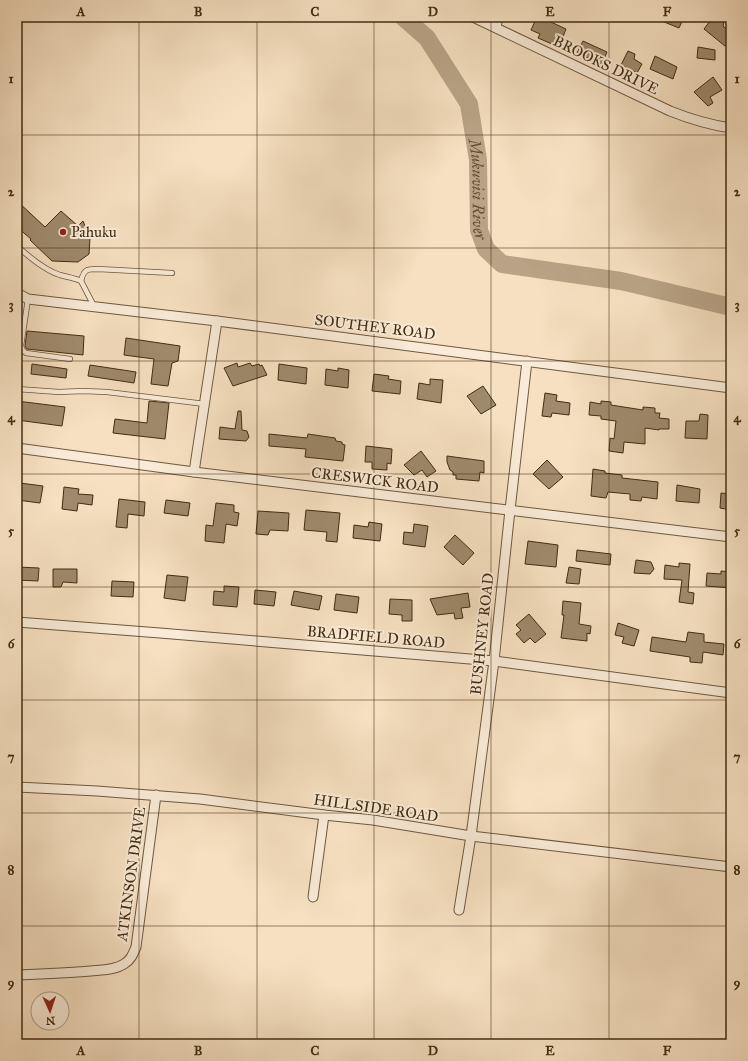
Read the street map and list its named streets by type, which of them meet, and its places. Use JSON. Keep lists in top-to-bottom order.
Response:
{
  "streets": {
    "street": [
      "BROOKS DRIVE",
      "SOUTHEY ROAD",
      "CRESWICK ROAD",
      "BUSHNEY ROAD",
      "BRADFIELD ROAD",
      "HILLSIDE ROAD",
      "ATKINSON DRIVE"
    ]
  },
  "crossings": [
    ["SOUTHEY ROAD", "BUSHNEY ROAD"],
    ["CRESWICK ROAD", "BUSHNEY ROAD"],
    ["BUSHNEY ROAD", "BRADFIELD ROAD"],
    ["BUSHNEY ROAD", "HILLSIDE ROAD"],
    ["HILLSIDE ROAD", "ATKINSON DRIVE"]
  ],
  "water": ["Mukuvisi River"],
  "places": ["Pahuku"],
  "north": "bottom",
  "grid": {
    "columns": [
      "A",
      "B",
      "C",
      "D",
      "E",
      "F"
    ],
    "rows": [
      "1",
      "2",
      "3",
      "4",
      "5",
      "6",
      "7",
      "8",
      "9"
    ]
  }
}
